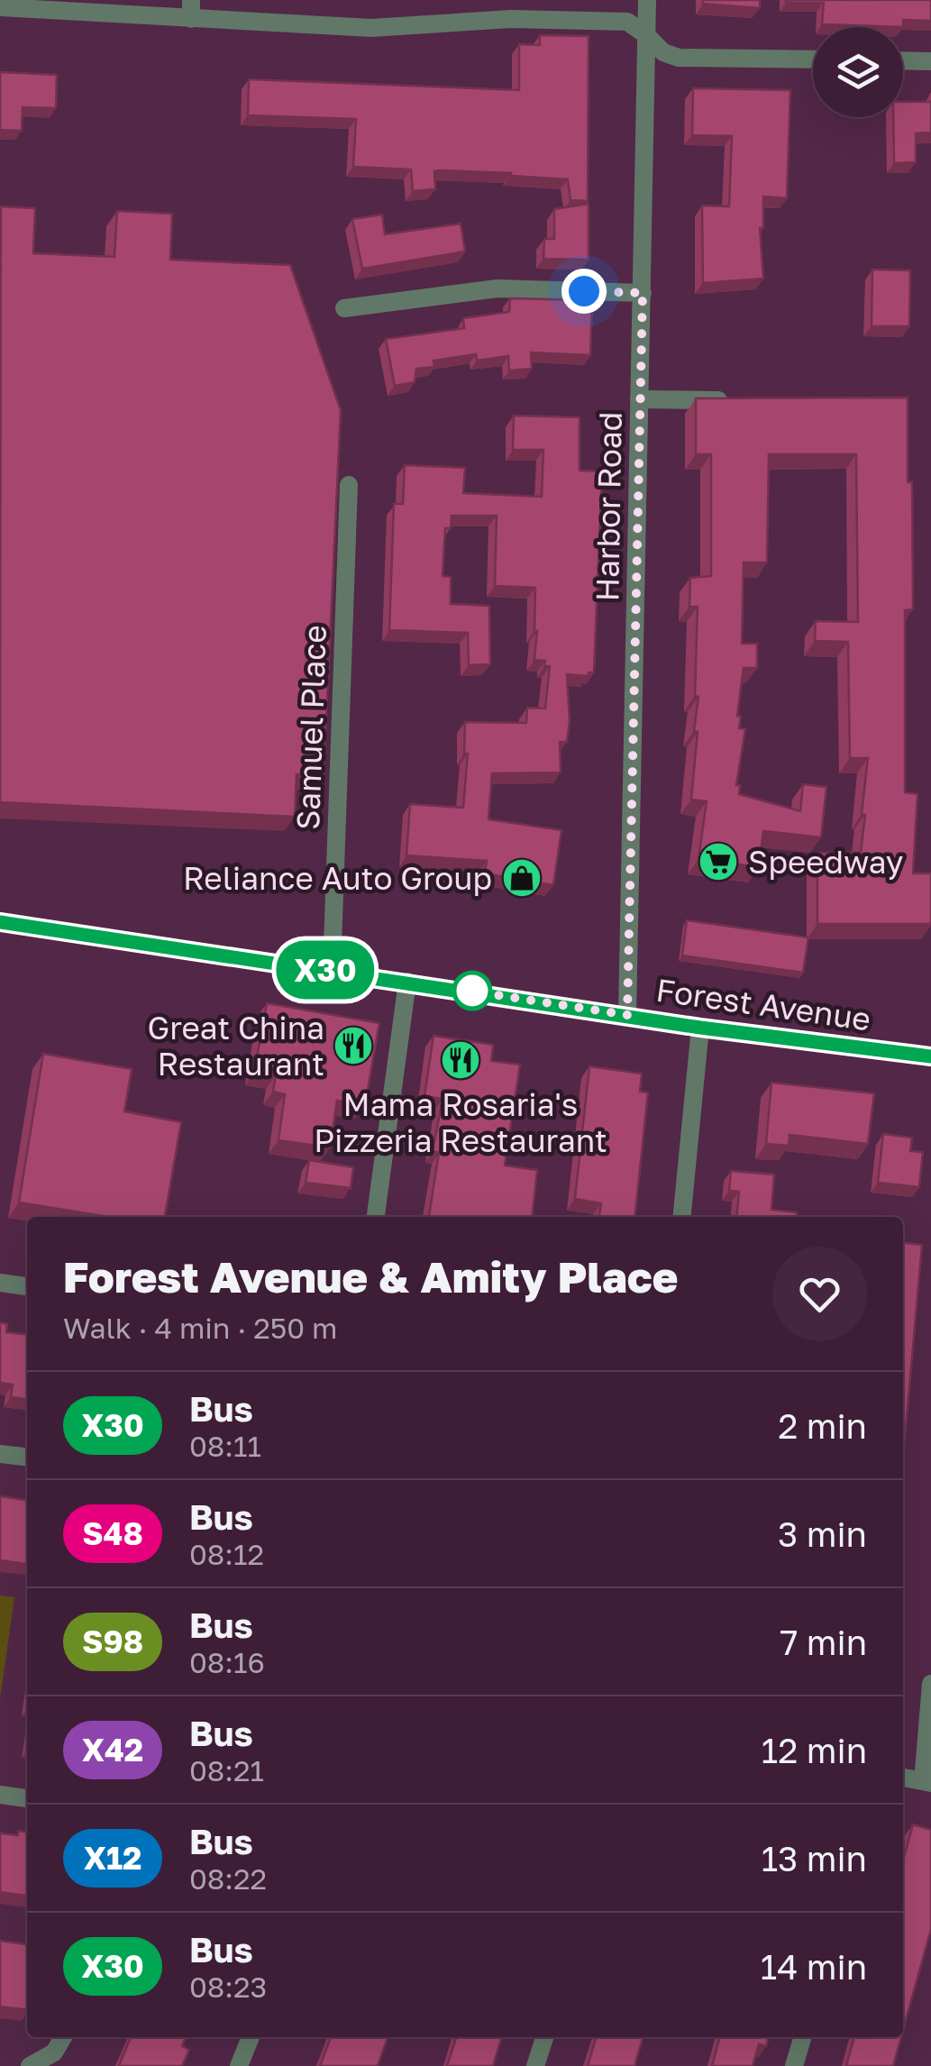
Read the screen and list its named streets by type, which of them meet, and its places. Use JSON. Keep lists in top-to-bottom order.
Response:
{
  "streets": {
    "main road": ["Forest Avenue"],
    "street": ["Harbor Road", "Samuel Place"]
  },
  "crossings": [
    ["Harbor Road", "Forest Avenue"],
    ["Samuel Place", "Forest Avenue"]
  ],
  "places": {
    "supermarket": ["Speedway"],
    "shop": ["Reliance Auto Group"],
    "restaurant": ["Great China Restaurant", "Mama Rosaria's Pizzeria Restaurant"]
  },
  "lines": ["bus line X30"],
  "page": {
    "on_map": "X30",
    "heading": ["Forest Avenue & Amity Place", "Walk · 4 min · 250 m"],
    "list": [
      {
        "mark": "X30",
        "name": "Bus",
        "note": "08:11",
        "value": "2 min"
      },
      {
        "mark": "S48",
        "name": "Bus",
        "note": "08:12",
        "value": "3 min"
      },
      {
        "mark": "S98",
        "name": "Bus",
        "note": "08:16",
        "value": "7 min"
      },
      {
        "mark": "X42",
        "name": "Bus",
        "note": "08:21",
        "value": "12 min"
      },
      {
        "mark": "X12",
        "name": "Bus",
        "note": "08:22",
        "value": "13 min"
      },
      {
        "mark": "X30",
        "name": "Bus",
        "note": "08:23",
        "value": "14 min"
      }
    ]
  }
}
